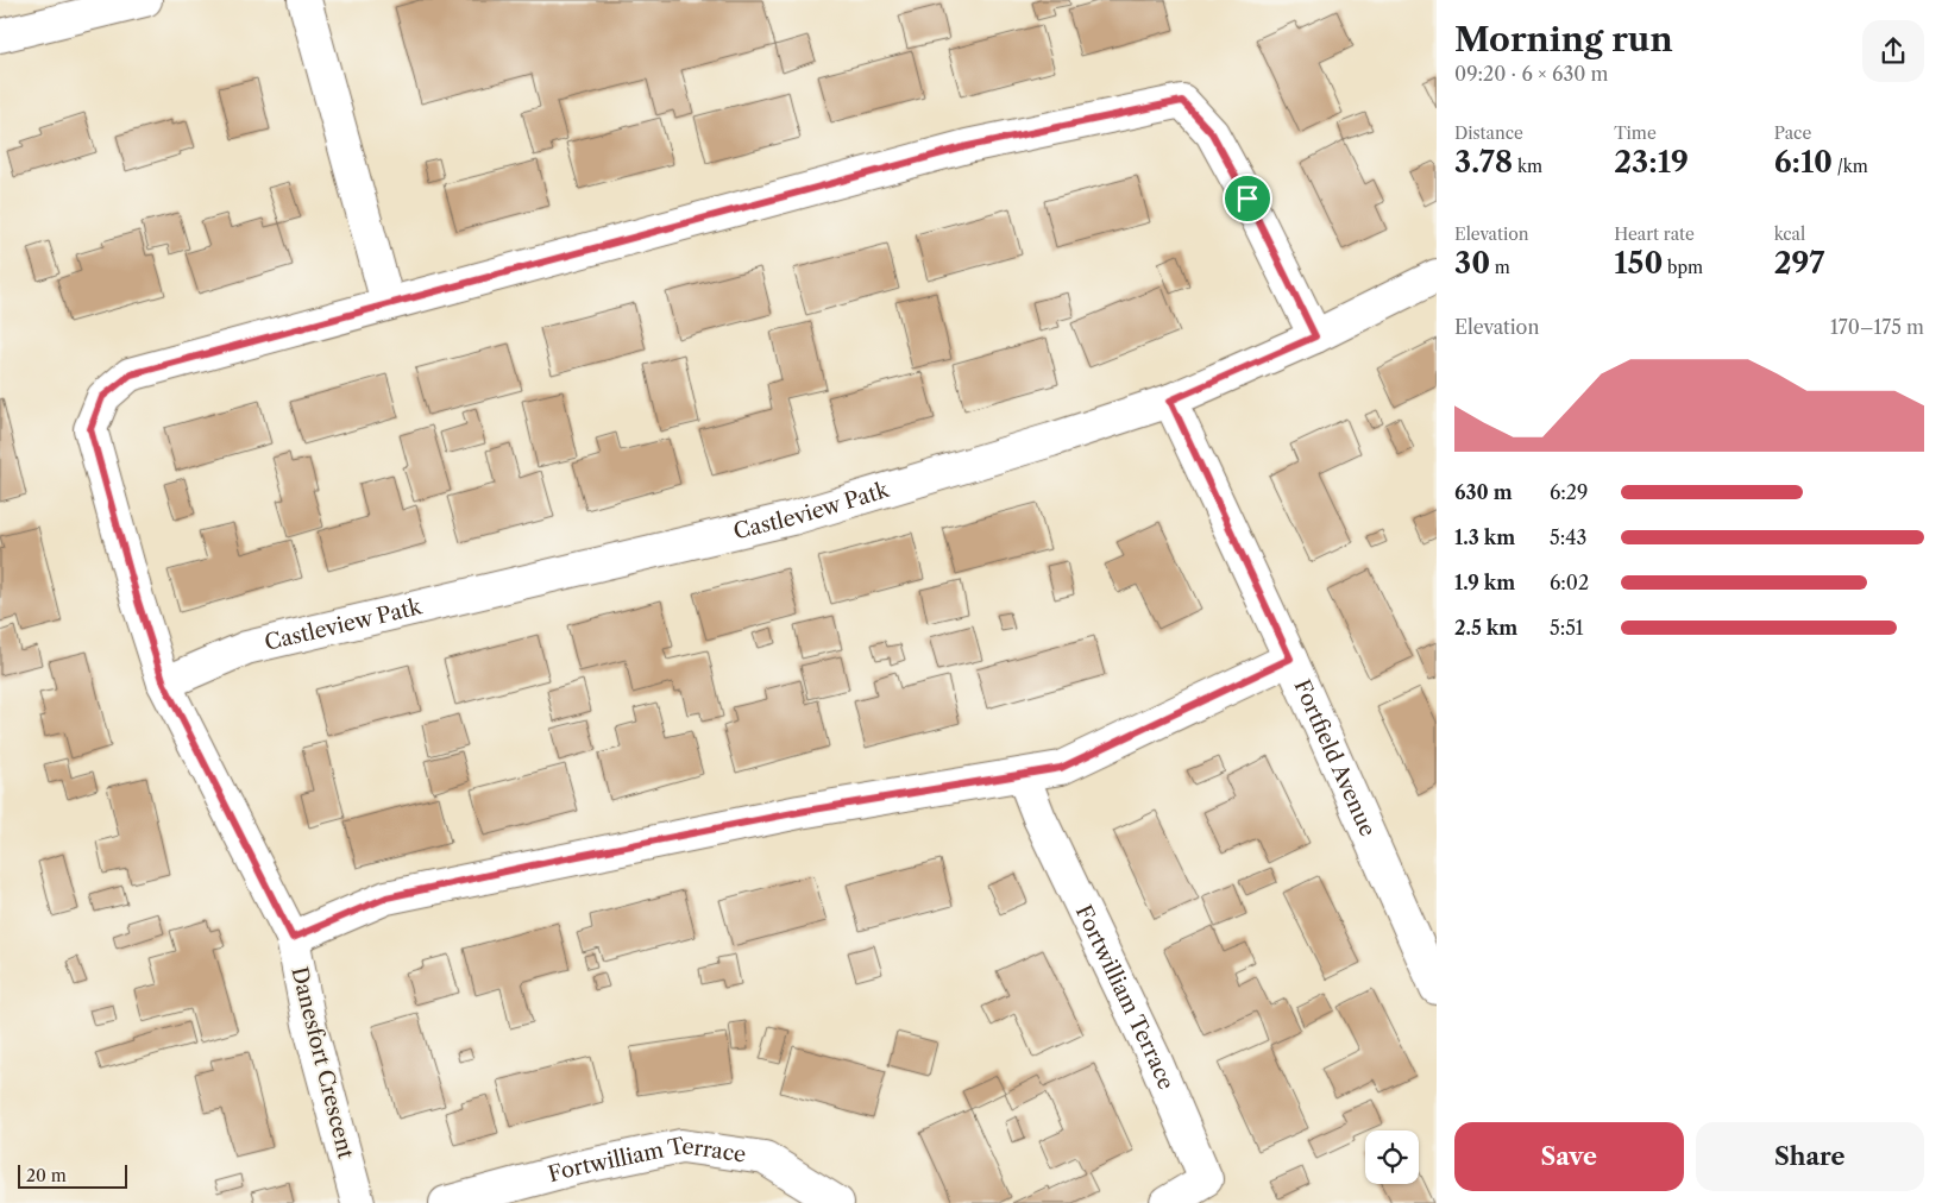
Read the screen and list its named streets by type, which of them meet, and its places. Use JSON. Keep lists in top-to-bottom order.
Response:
{
  "streets": {
    "street": [
      "Castleview Patk",
      "Fortfield Avenue",
      "Fortwilliam Terrace",
      "Danesfort Crescent"
    ]
  },
  "crossings": [
    ["Castleview Patk", "Fortfield Avenue"],
    ["Castleview Patk", "Danesfort Crescent"]
  ],
  "scale_bar": "20 m",
  "page": {
    "heading": ["Morning run", "09:20 · 6 × 630 m"],
    "stats": [
      ["Distance", "3.78 km"],
      ["Time", "23:19"],
      ["Pace", "6:10 /km"],
      ["Elevation", "30 m"],
      ["Heart rate", "150 bpm"],
      ["kcal", "297"]
    ],
    "chart": ["Elevation", "170–175 m"],
    "list": [
      {
        "name": "630 m",
        "note": "6:29"
      },
      {
        "name": "1.3 km",
        "note": "5:43"
      },
      {
        "name": "1.9 km",
        "note": "6:02"
      },
      {
        "name": "2.5 km",
        "note": "5:51"
      }
    ],
    "buttons": ["Save", "Share"],
    "scale": "20 m"
  }
}
